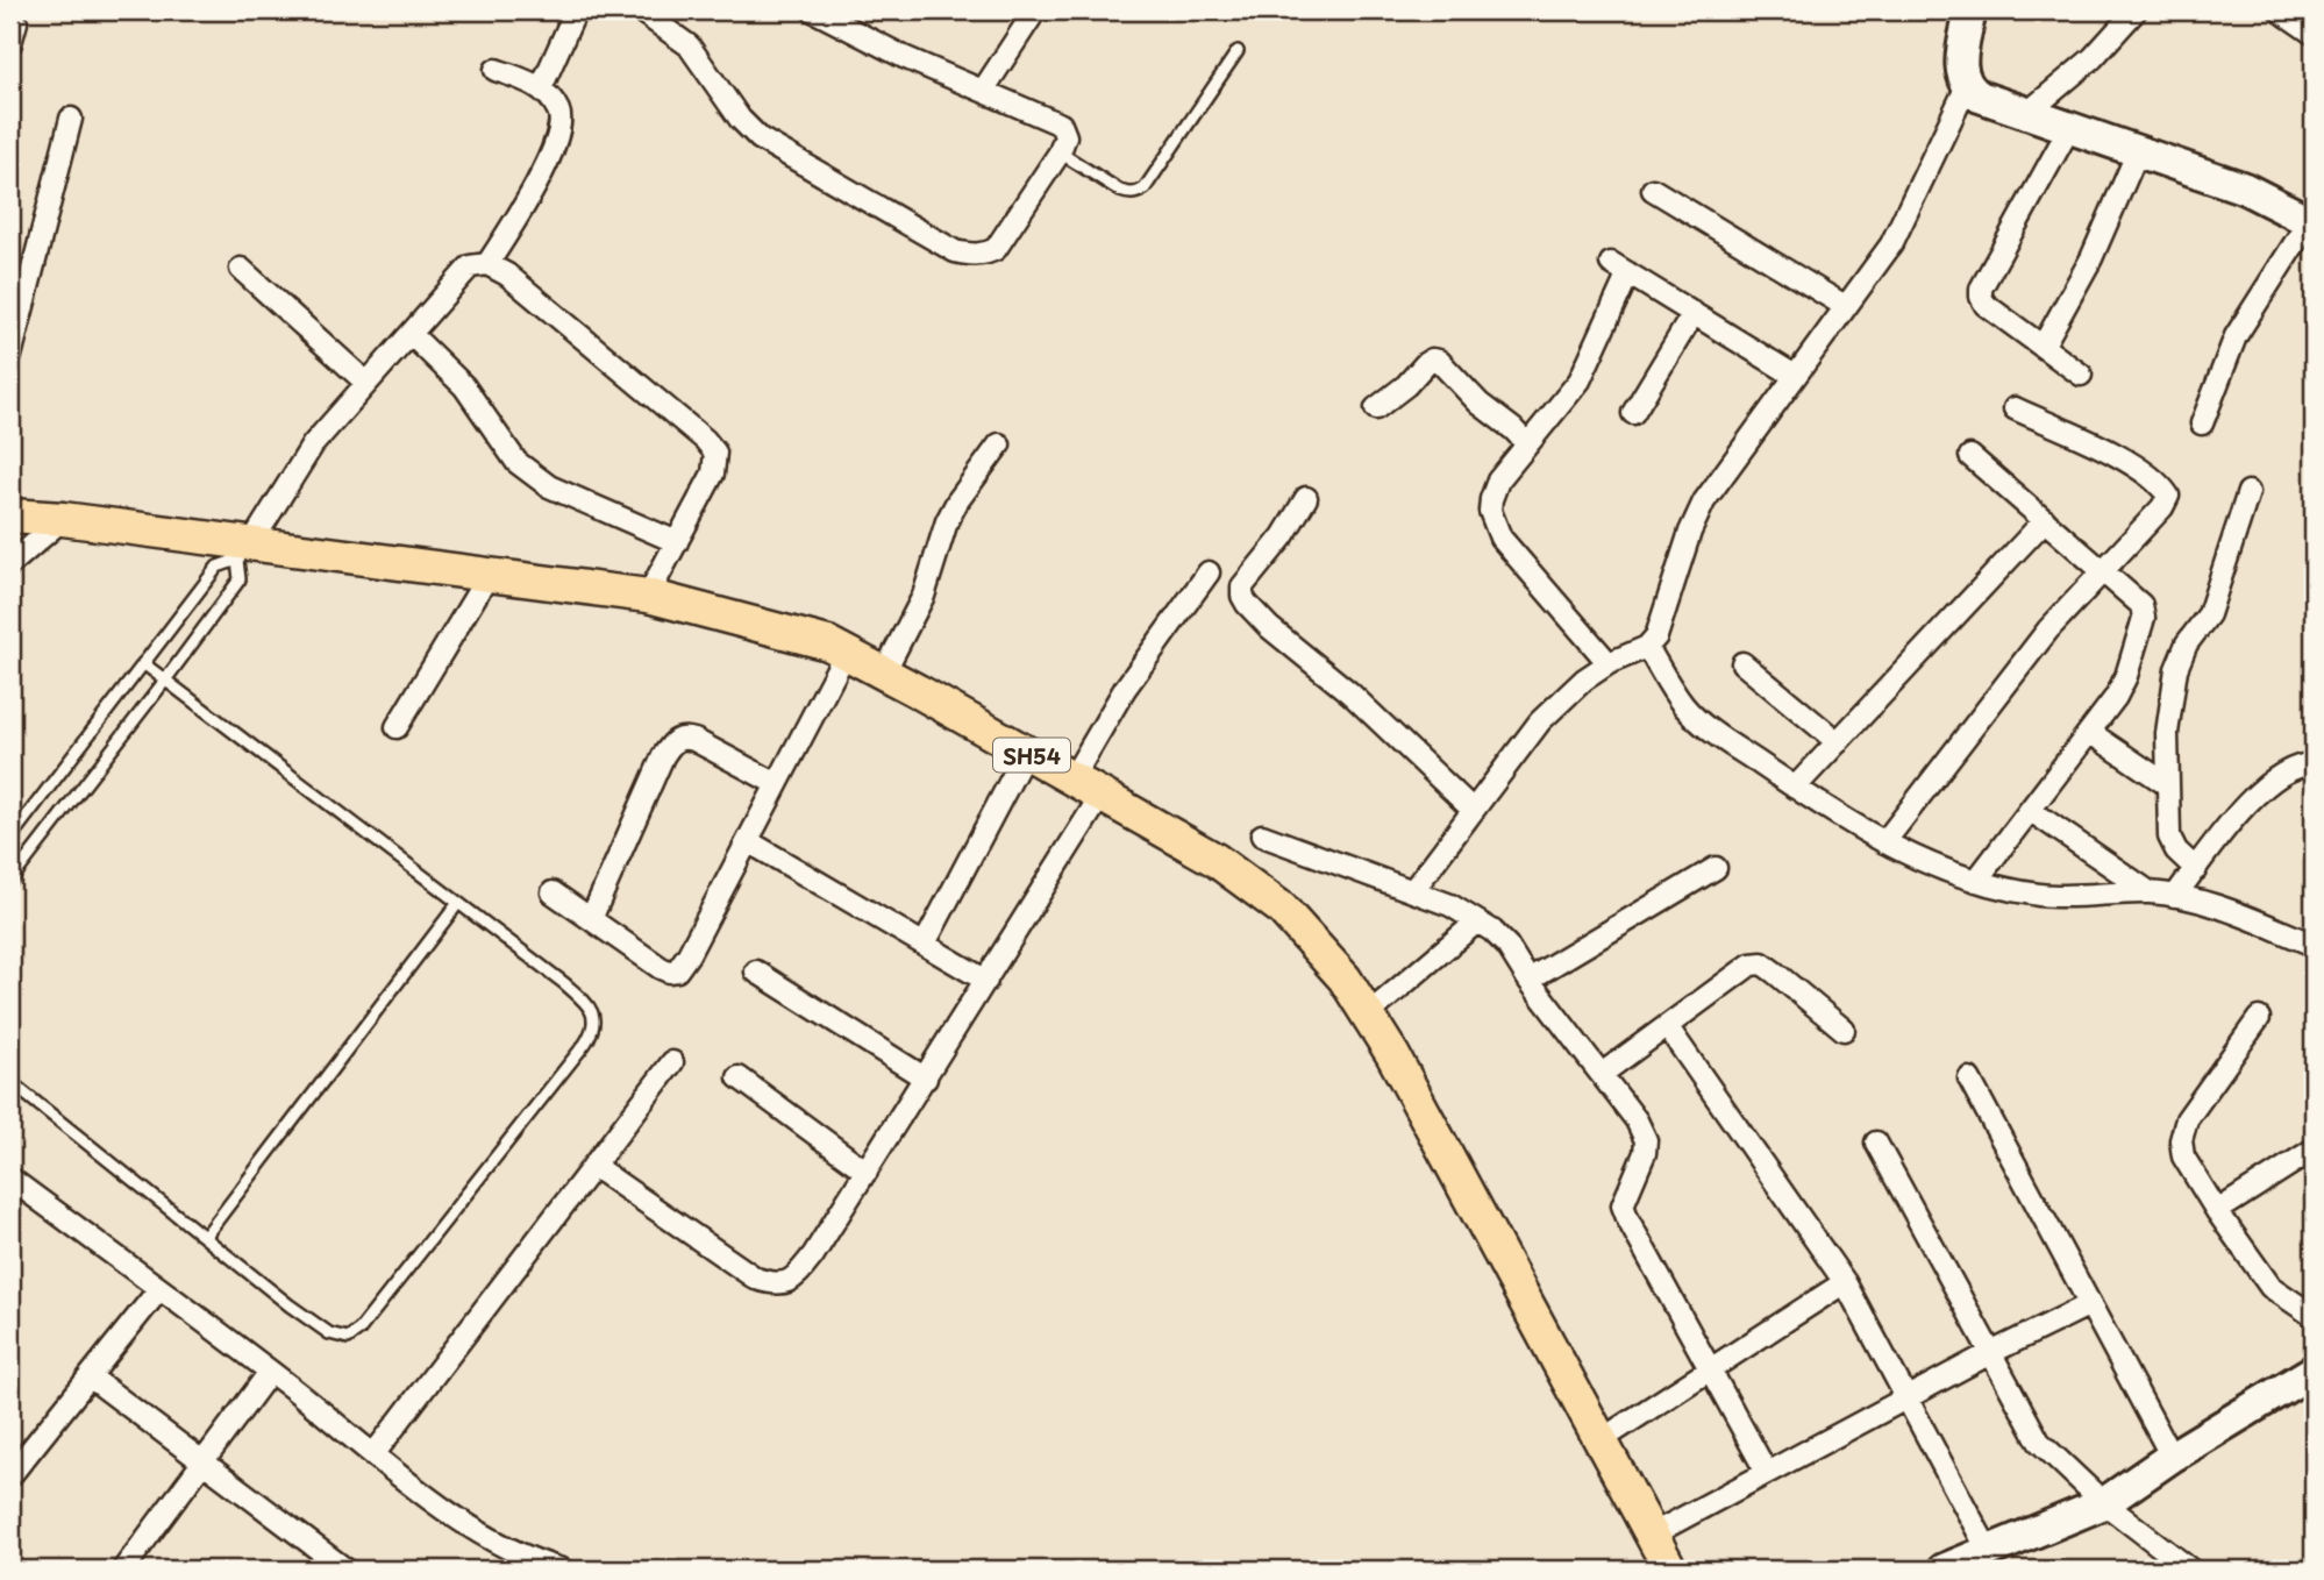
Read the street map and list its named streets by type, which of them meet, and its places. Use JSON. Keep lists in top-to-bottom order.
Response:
{
  "streets": {
    "main road": ["SH54"]
  }
}
